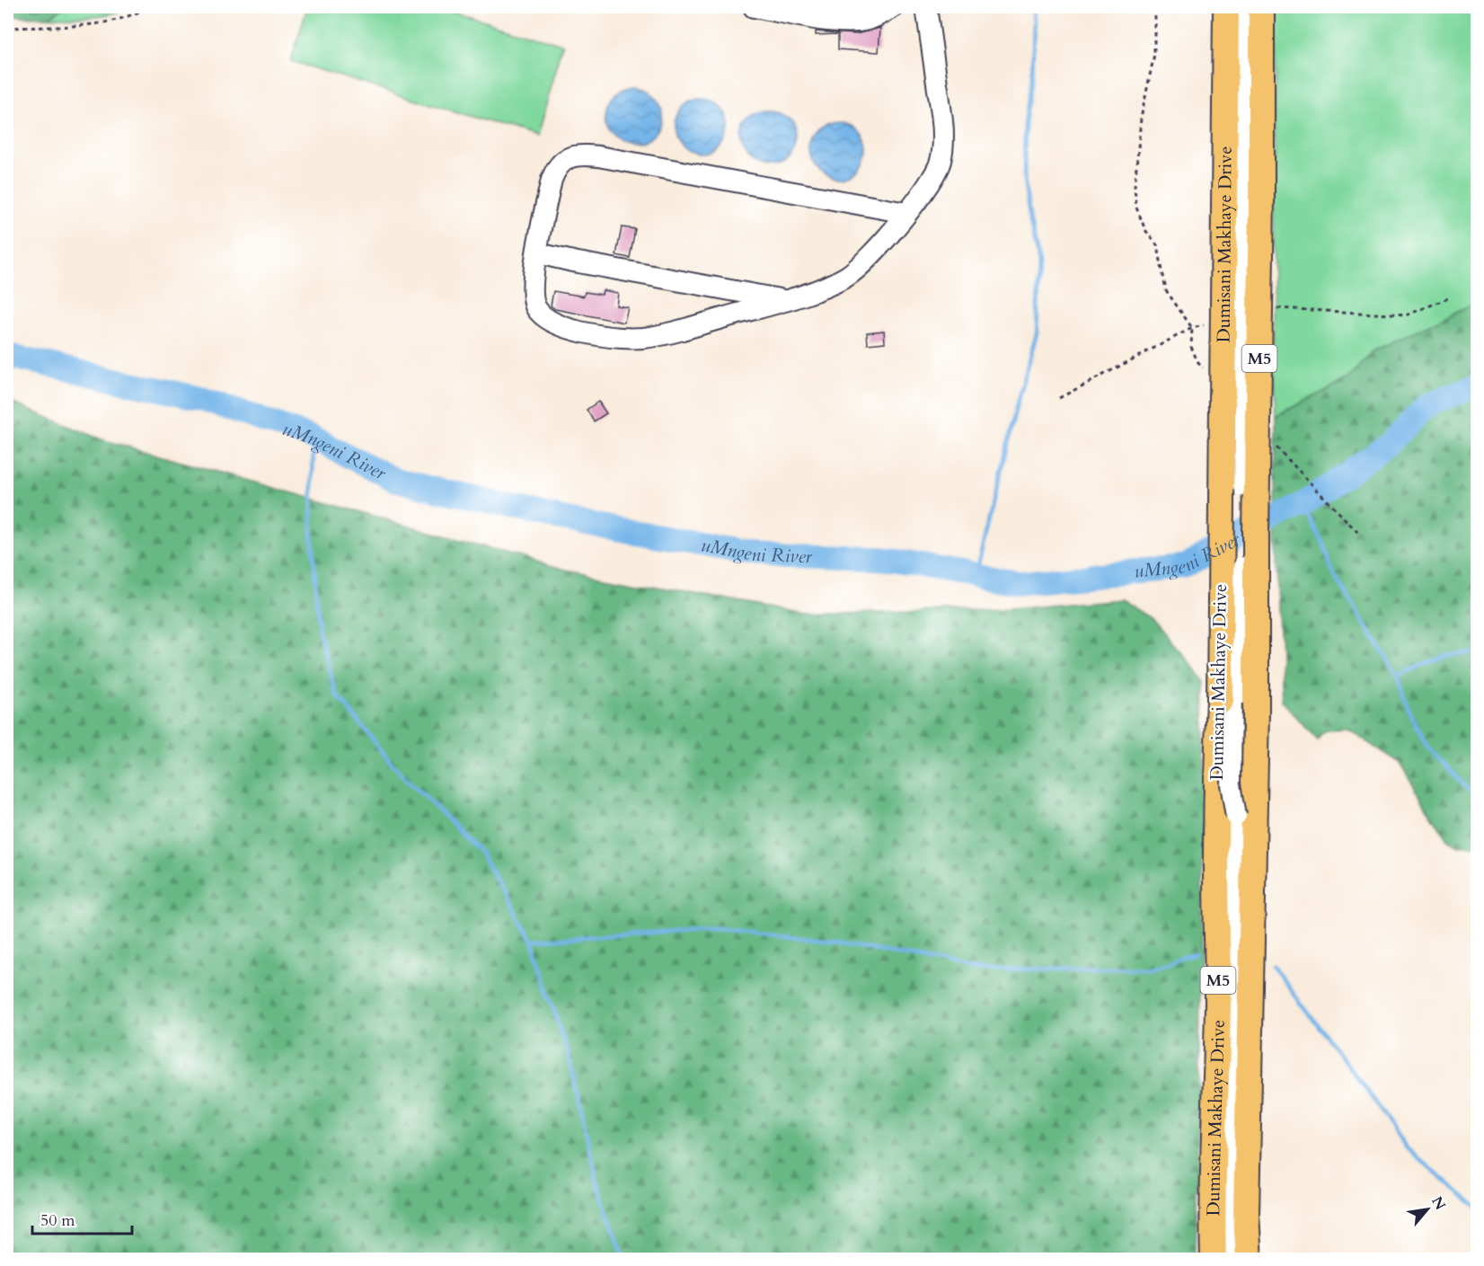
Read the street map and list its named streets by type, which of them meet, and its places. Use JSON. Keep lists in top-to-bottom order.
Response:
{
  "streets": {
    "main road": ["Dumisani Makhaye Drive", "M5"]
  },
  "water": ["uMngeni River"],
  "scale_bar": "50 m",
  "north": "top right"
}
